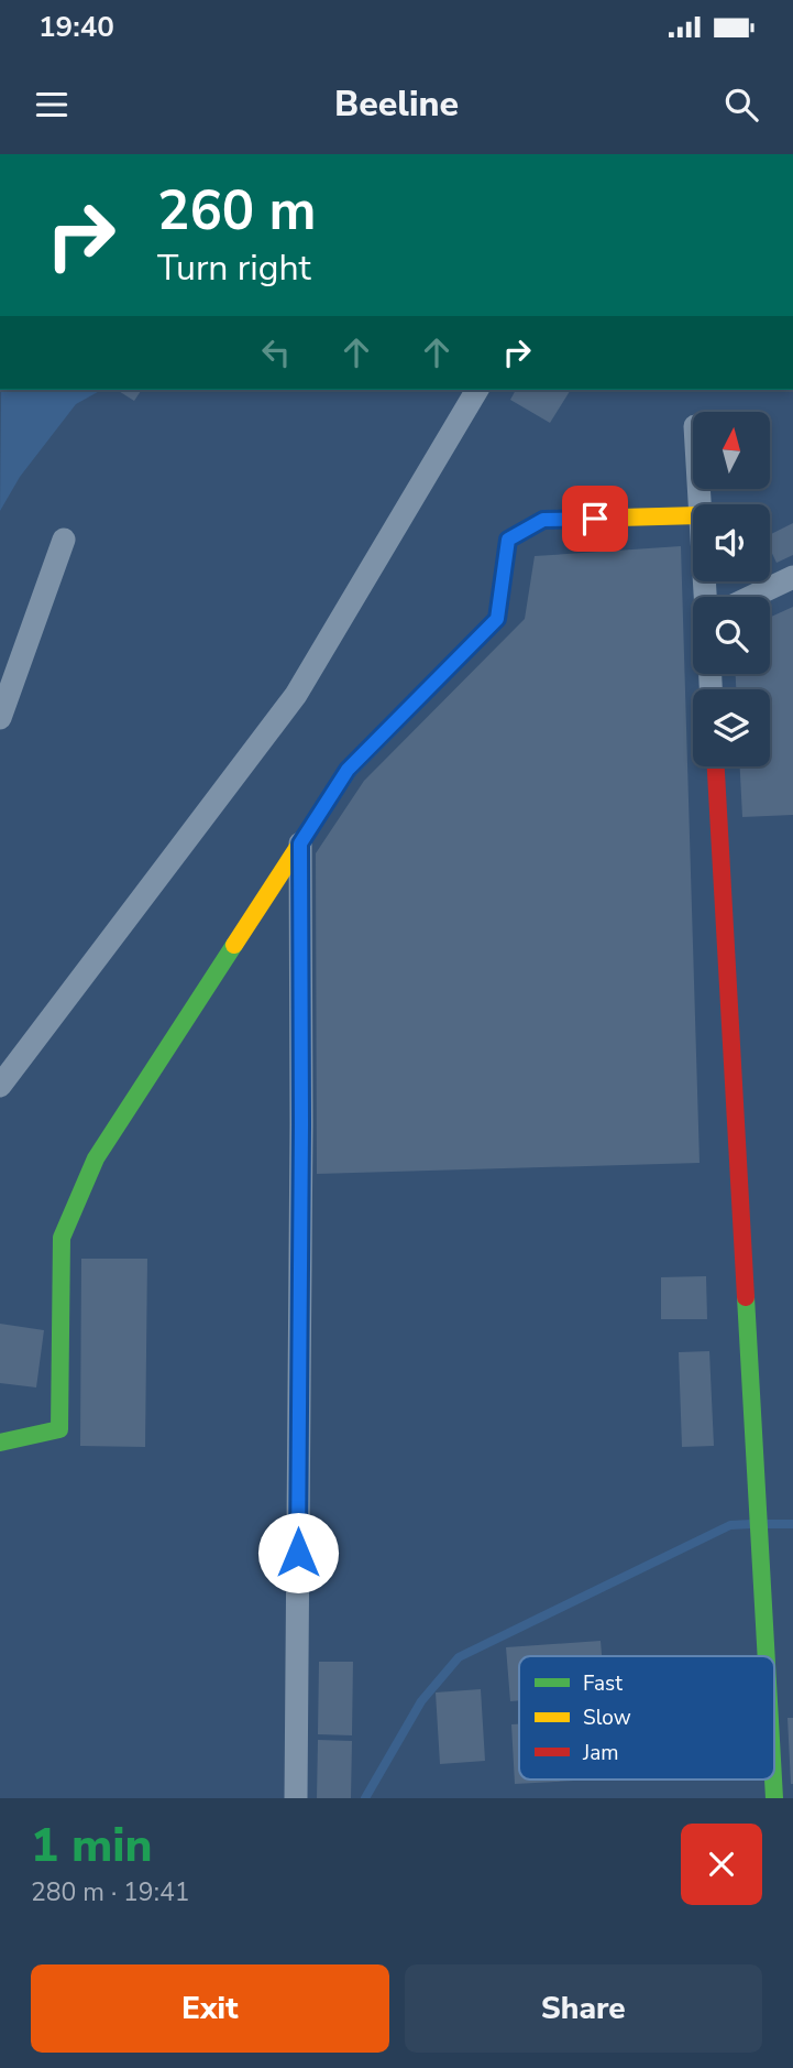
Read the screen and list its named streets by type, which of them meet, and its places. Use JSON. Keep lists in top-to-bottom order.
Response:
{
  "legend": ["Fast", "Slow", "Jam"],
  "north": "top",
  "page": {
    "status": "19:40",
    "header": "Beeline",
    "turn": ["260 m", "Turn right"],
    "heading": ["1 min", "280 m · 19:41"],
    "buttons": ["Exit", "Share"]
  }
}
